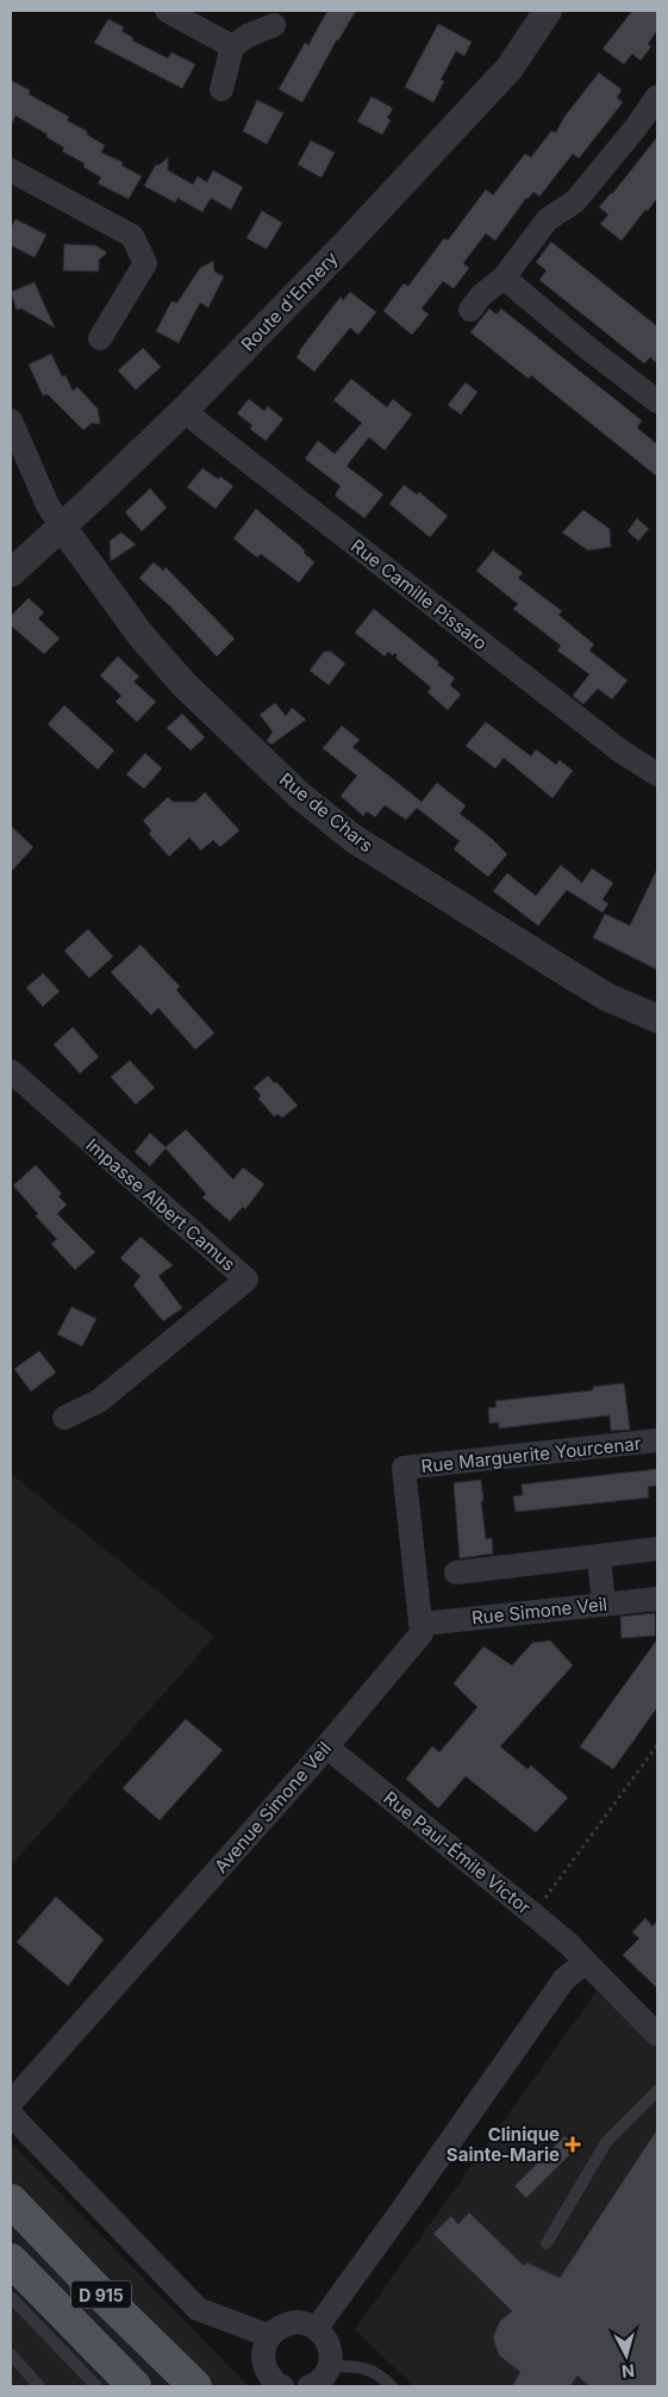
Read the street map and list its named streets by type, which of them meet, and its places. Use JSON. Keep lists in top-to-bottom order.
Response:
{
  "streets": {
    "main road": ["D 915"],
    "street": [
      "Route d'Ennery",
      "Rue Camille Pissaro",
      "Rue de Chars",
      "Impasse Albert Camus",
      "Rue Marguerite Yourcenar",
      "Rue Simone Veil",
      "Avenue Simone Veil",
      "Rue Paul-Émile Victor"
    ]
  },
  "crossings": [
    ["Route d'Ennery", "Rue Camille Pissaro"],
    ["Route d'Ennery", "Rue de Chars"],
    ["Rue Marguerite Yourcenar", "Rue Simone Veil"],
    ["Rue Marguerite Yourcenar", "Avenue Simone Veil"],
    ["Rue Simone Veil", "Avenue Simone Veil"],
    ["Avenue Simone Veil", "Rue Paul-Émile Victor"]
  ],
  "places": {
    "health": ["Clinique Sainte-Marie"]
  },
  "north": "bottom"
}
